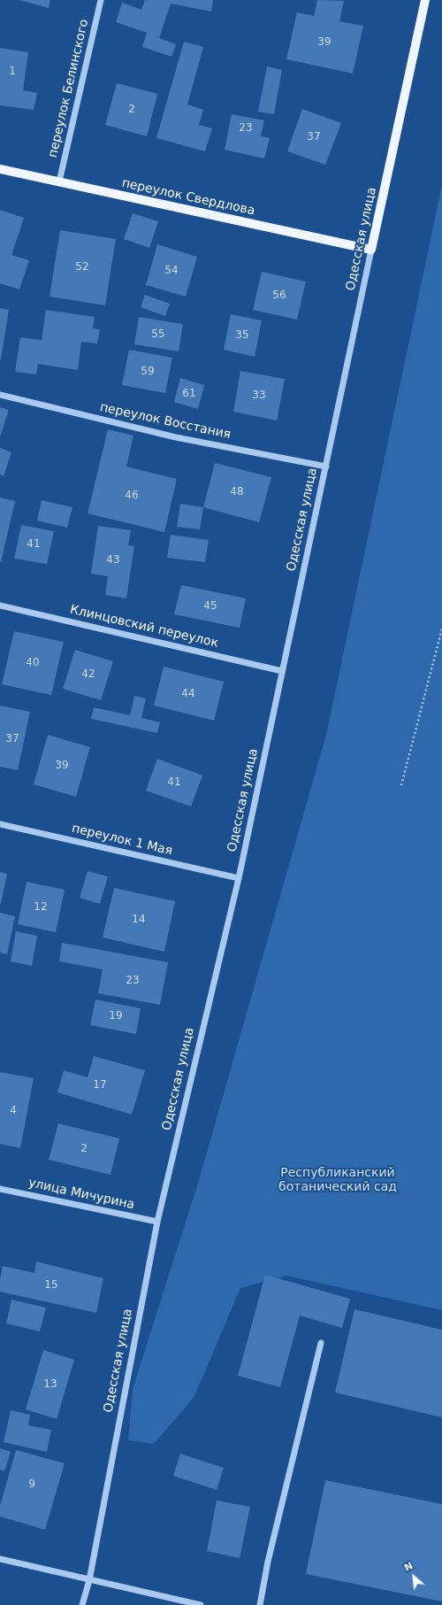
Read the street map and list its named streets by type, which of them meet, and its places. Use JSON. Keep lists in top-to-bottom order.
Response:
{
  "streets": {
    "main road": ["переулок Свердлова", "Одесская улица"],
    "street": [
      "переулок Белинского",
      "переулок Восстания",
      "Клинцовский переулок",
      "переулок 1 Мая",
      "улица Мичурина"
    ]
  },
  "crossings": [
    ["переулок Белинского", "переулок Свердлова"],
    ["переулок Свердлова", "Одесская улица"],
    ["Одесская улица", "переулок Восстания"],
    ["Одесская улица", "Клинцовский переулок"],
    ["Одесская улица", "переулок 1 Мая"],
    ["Одесская улица", "улица Мичурина"]
  ],
  "parks": ["Республиканский ботанический сад"],
  "house_numbers": [
    "39",
    "1",
    "2",
    "23",
    "37",
    "52",
    "54",
    "56",
    "55",
    "35",
    "59",
    "61",
    "33",
    "48",
    "46",
    "41",
    "43",
    "45",
    "40",
    "42",
    "44",
    "37",
    "39",
    "41",
    "12",
    "14",
    "23",
    "19",
    "17",
    "4",
    "2",
    "15",
    "13",
    "9"
  ],
  "north": "top left"
}
